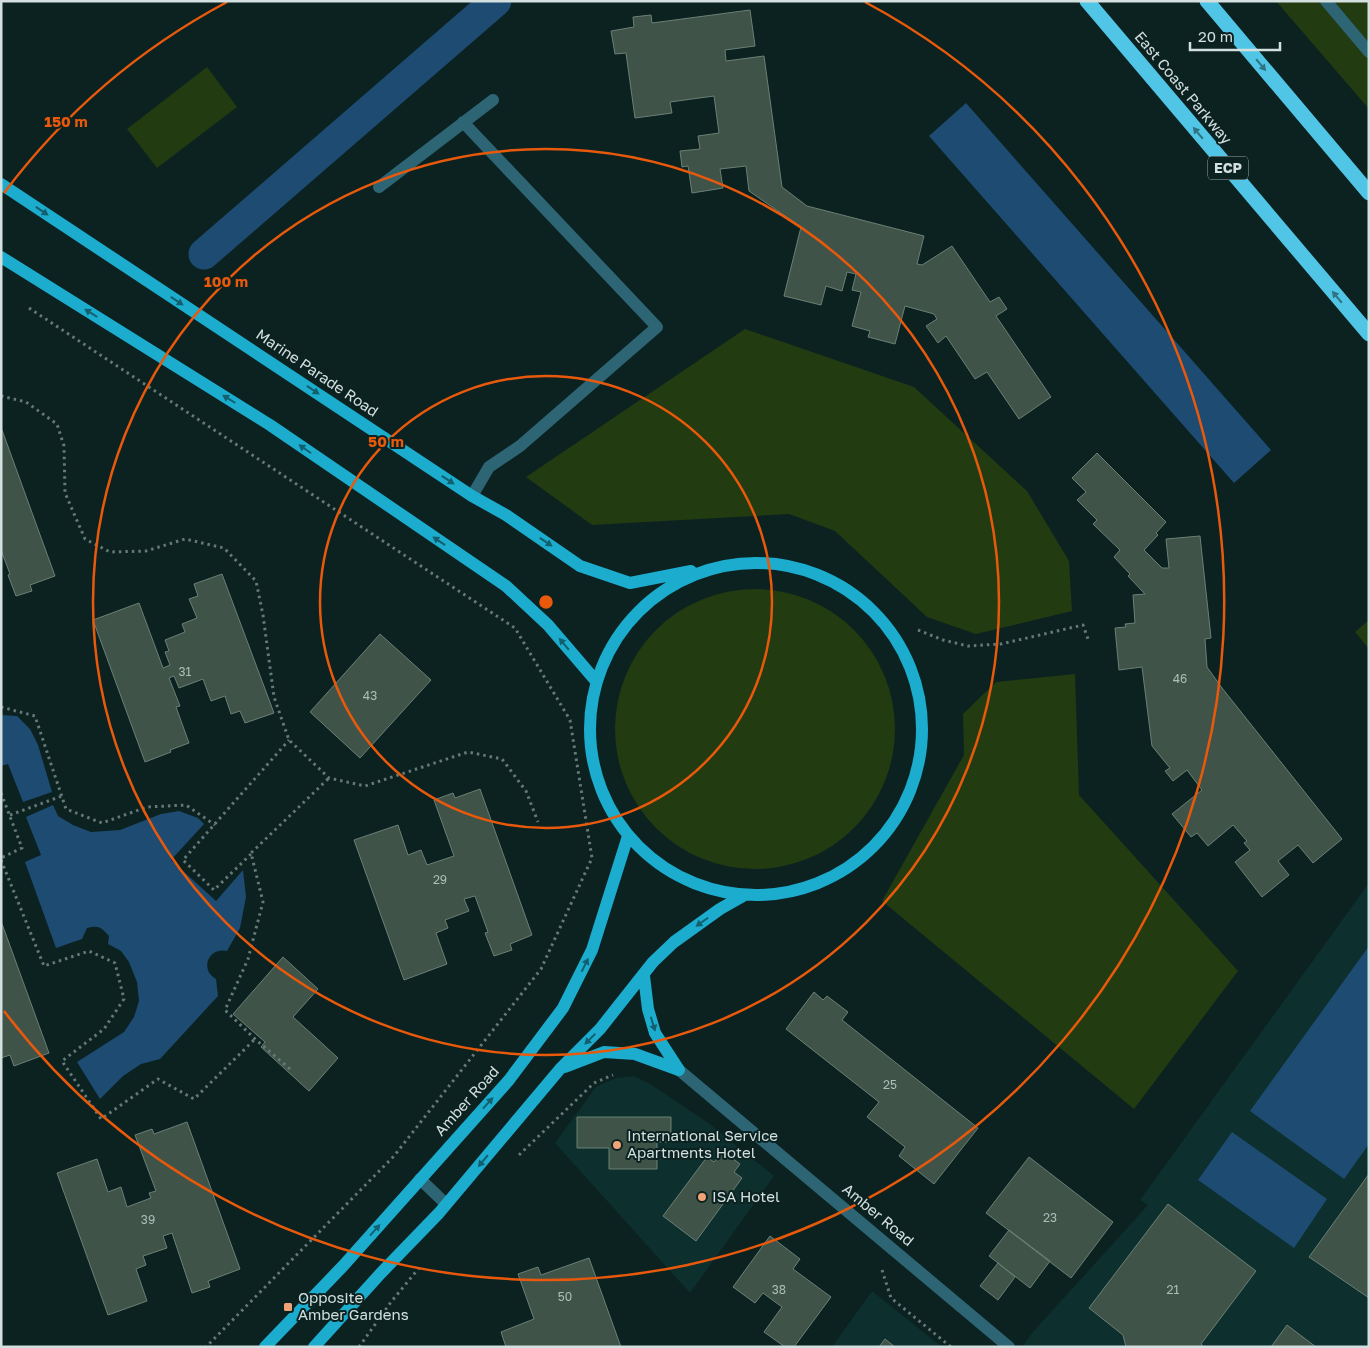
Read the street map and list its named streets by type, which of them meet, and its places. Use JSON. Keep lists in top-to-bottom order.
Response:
{
  "streets": {
    "highway": ["East Coast Parkway", "ECP"],
    "main road": ["Marine Parade Road", "Amber Road"]
  },
  "places": {
    "other": ["International Service Apartments Hotel", "ISA Hotel"],
    "transit": ["Opposite Amber Gardens"]
  },
  "house_numbers": [
    "31",
    "46",
    "43",
    "29",
    "25",
    "23",
    "39",
    "38",
    "21",
    "50"
  ],
  "scale_bar": "20 m",
  "rings": ["150 m", "100 m", "50 m"]
}
